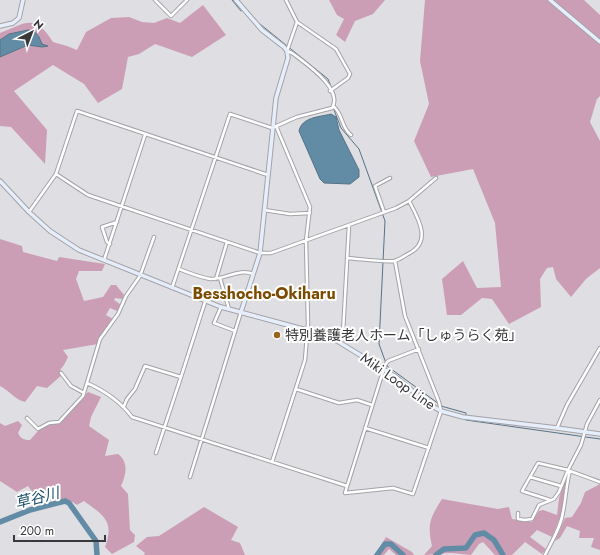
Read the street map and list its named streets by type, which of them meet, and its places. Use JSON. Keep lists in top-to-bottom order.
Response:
{
  "streets": {
    "main road": ["Miki Loop Line"]
  },
  "districts": ["Besshocho-Okiharu"],
  "water": ["草谷川"],
  "places": ["特別養護老人ホーム「しゅうらく苑」"],
  "scale_bar": "200 m",
  "north": "top right"
}
